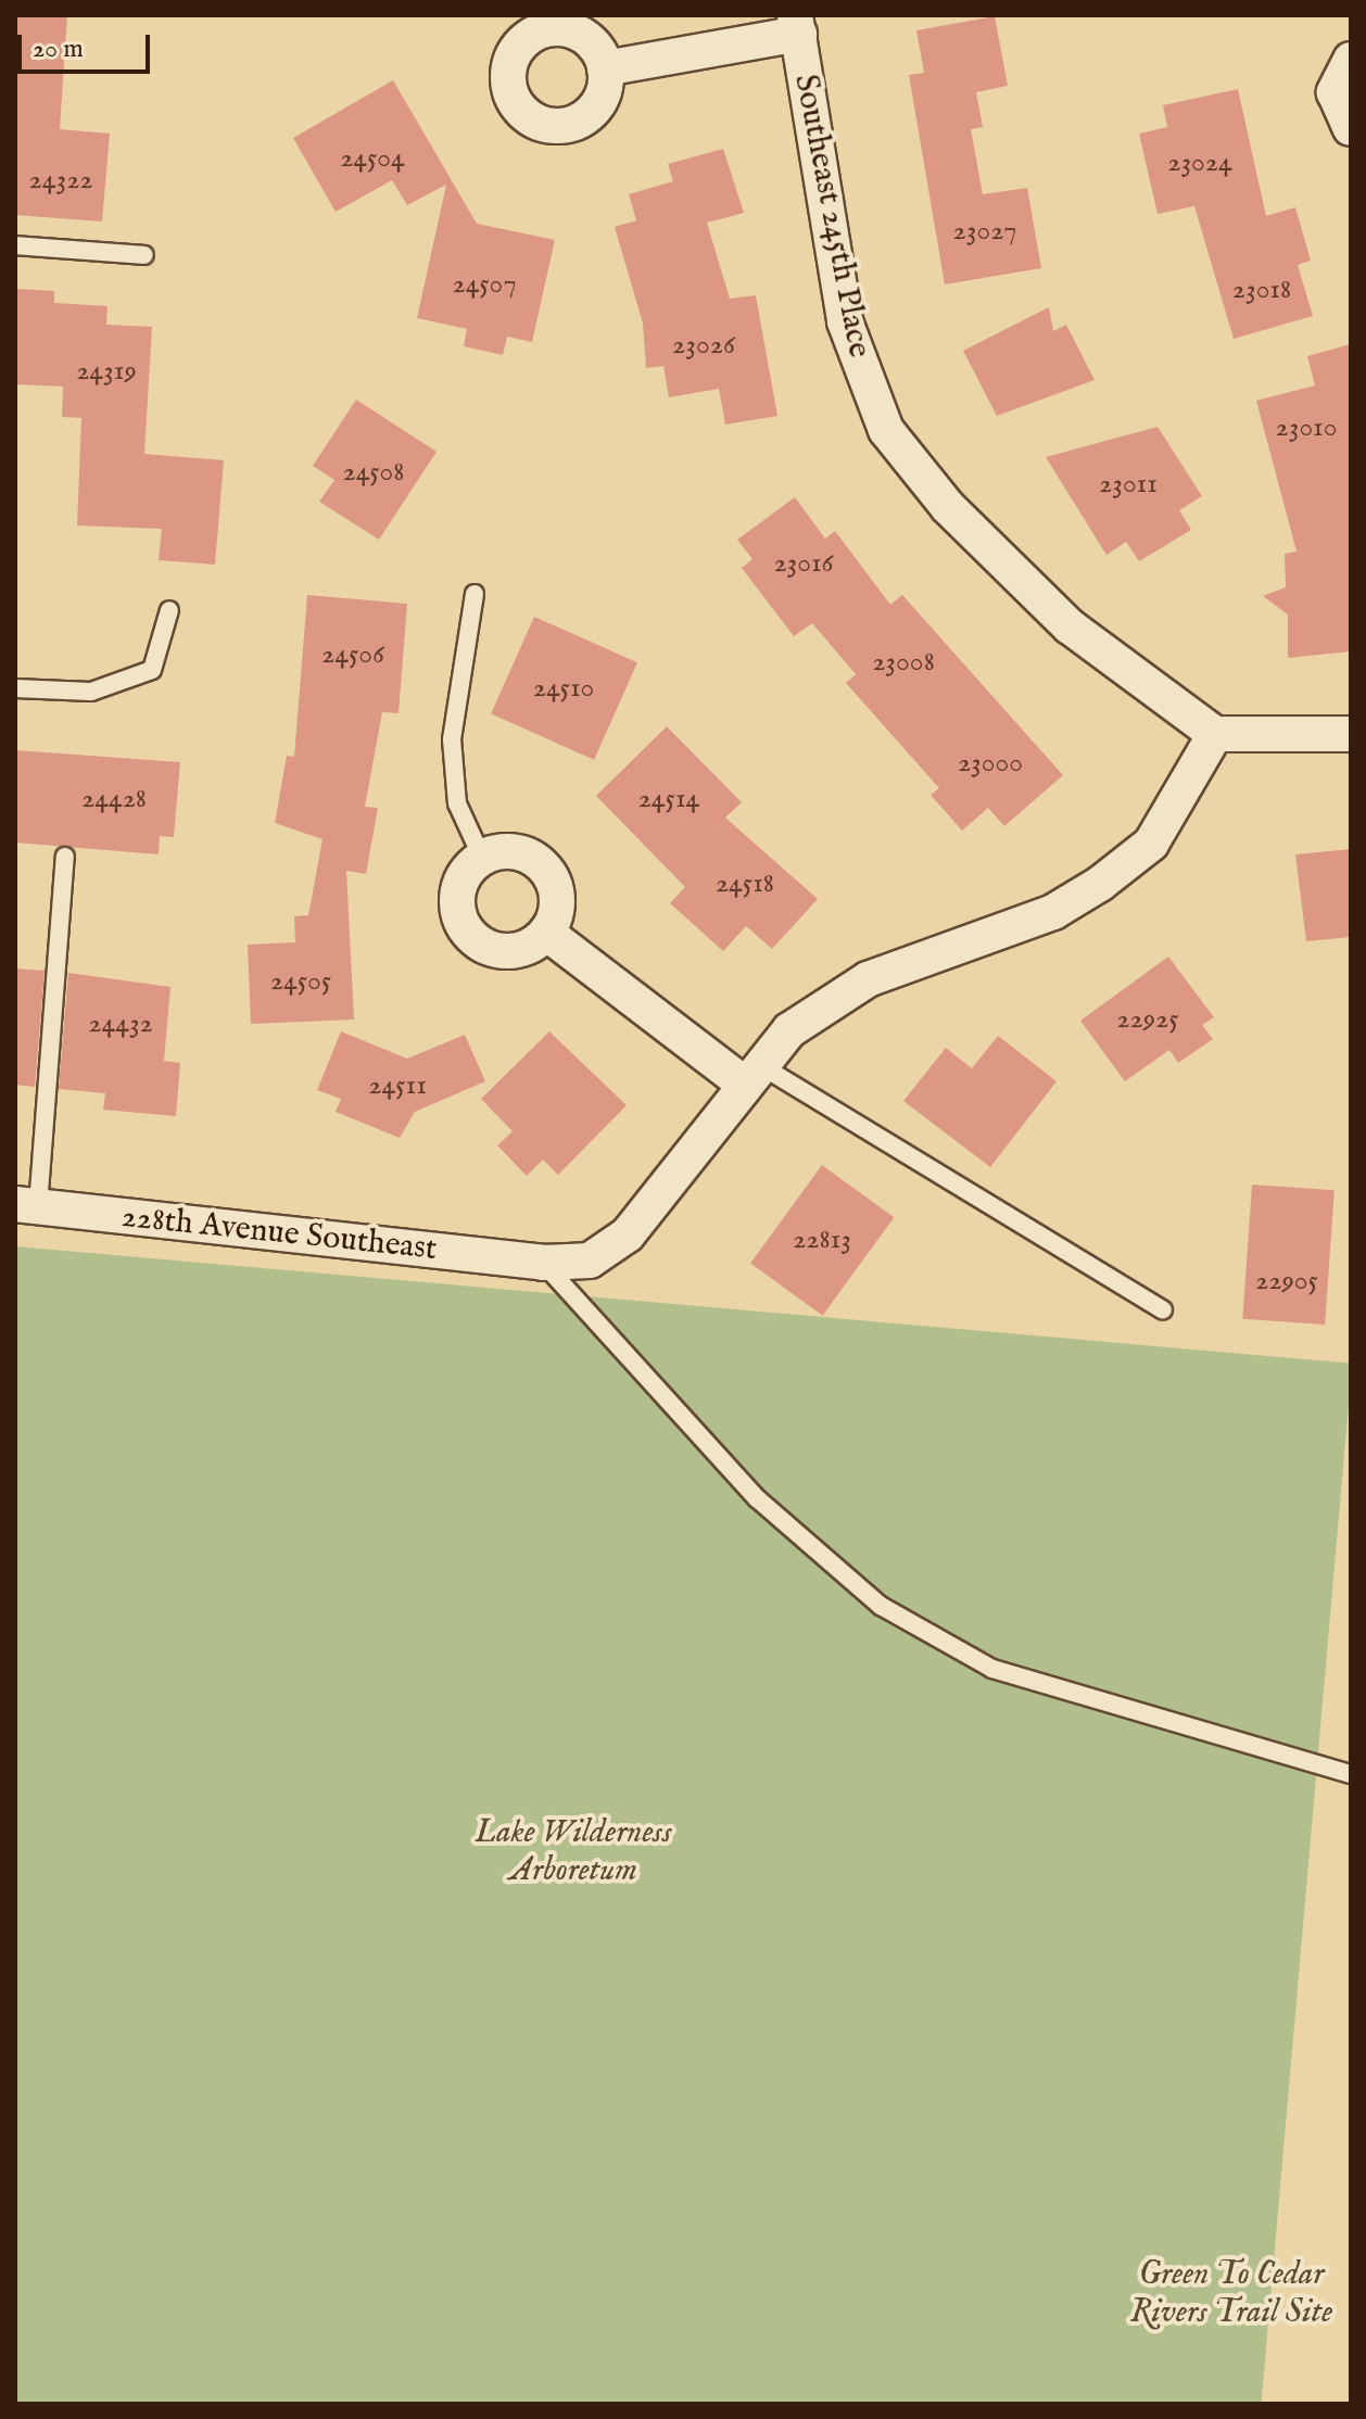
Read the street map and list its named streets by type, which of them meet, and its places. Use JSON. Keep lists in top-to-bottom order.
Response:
{
  "streets": {
    "street": ["Southeast 245th Place", "228th Avenue Southeast"]
  },
  "crossings": [
    ["Southeast 245th Place", "228th Avenue Southeast"]
  ],
  "parks": ["Lake Wilderness Arboretum", "Green To Cedar Rivers Trail Site"],
  "house_numbers": [
    "24504",
    "23024",
    "24322",
    "23027",
    "24507",
    "23018",
    "23026",
    "24319",
    "23010",
    "24508",
    "23011",
    "23016",
    "24506",
    "23008",
    "24510",
    "23000",
    "24428",
    "24514",
    "24518",
    "24505",
    "22925",
    "24432",
    "24511",
    "22813",
    "22905"
  ],
  "scale_bar": "20 m"
}
